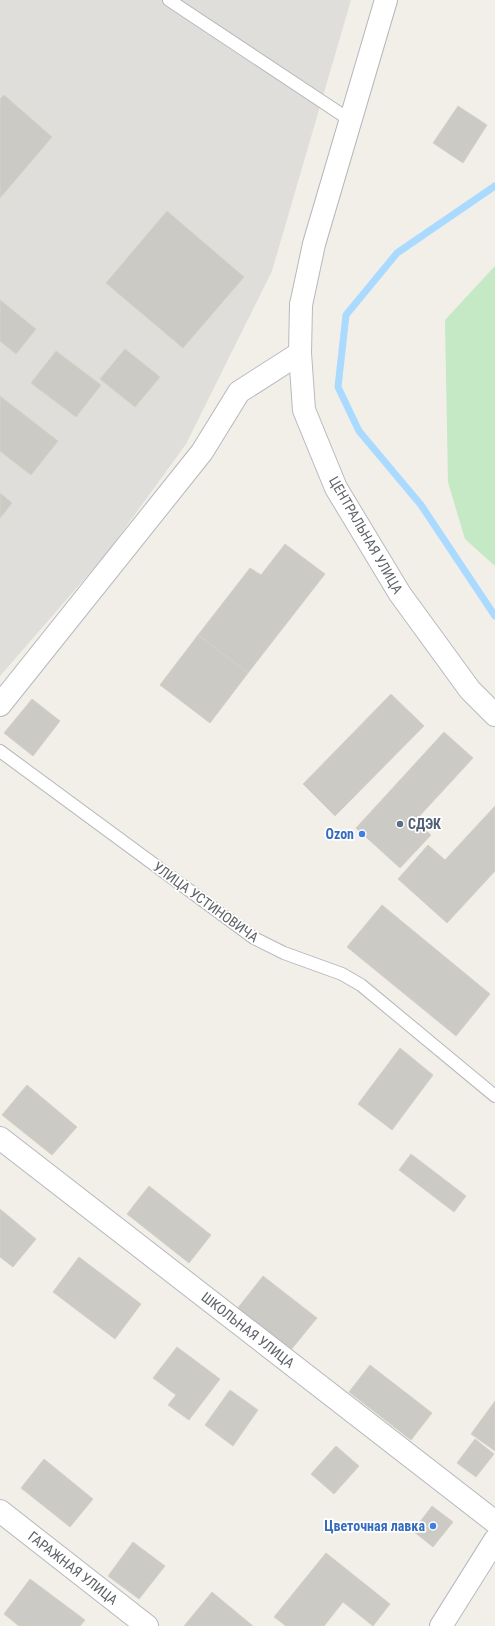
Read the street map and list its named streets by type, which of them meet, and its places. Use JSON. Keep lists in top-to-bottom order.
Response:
{
  "streets": {
    "street": ["ЦЕНТРАЛЬНАЯ УЛИЦА", "ШКОЛЬНАЯ УЛИЦА", "ГАРАЖНАЯ УЛИЦА"],
    "lane": ["УЛИЦА УСТИНОВИЧА"]
  },
  "places": ["СДЭК", "Ozon", "Цветочная лавка"]
}
